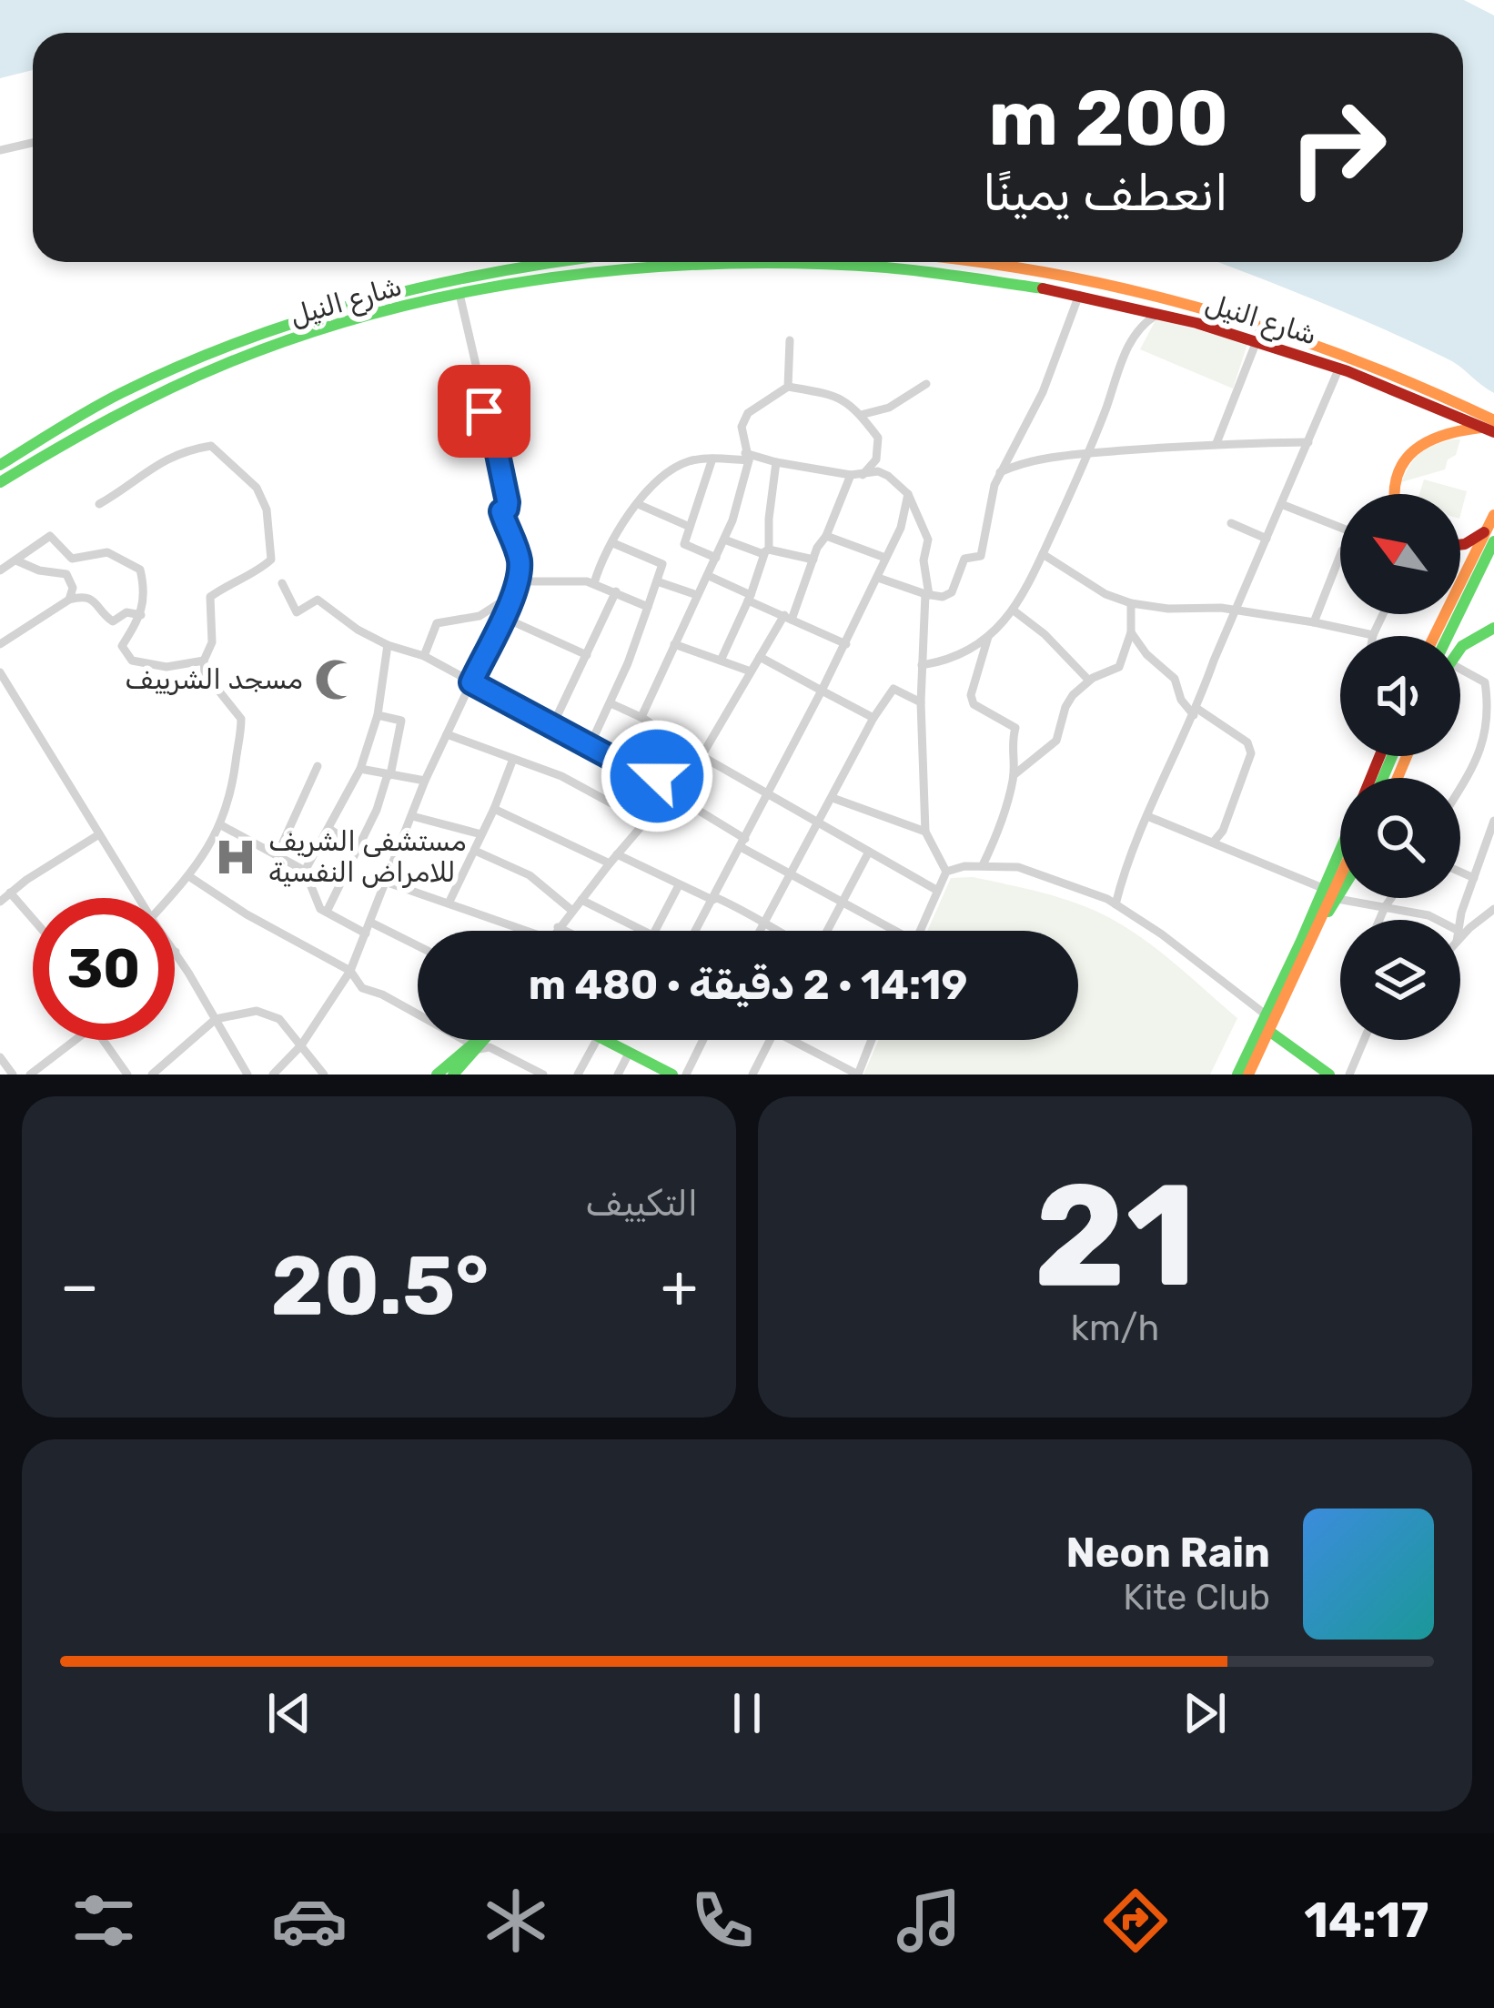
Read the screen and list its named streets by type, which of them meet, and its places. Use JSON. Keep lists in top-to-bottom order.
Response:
{
  "streets": {
    "main road": ["شارع النيل"]
  },
  "places": {
    "mosque": ["مسجد الشرييف"],
    "hospital": ["مستشفى الشريف للامراض النفسية"]
  },
  "north": "top left",
  "page": {
    "turn": ["200 m", "انعطف يمينًا"],
    "limit": "30",
    "trip": "14:19 · 2 دقيقة · 480 m",
    "tile": [
      ["21", "km/h"],
      "التكييف"
    ],
    "heat": ["−", "20.5°", "+"],
    "song": ["Neon Rain", "Kite Club"],
    "tabs": "14:17"
  }
}
